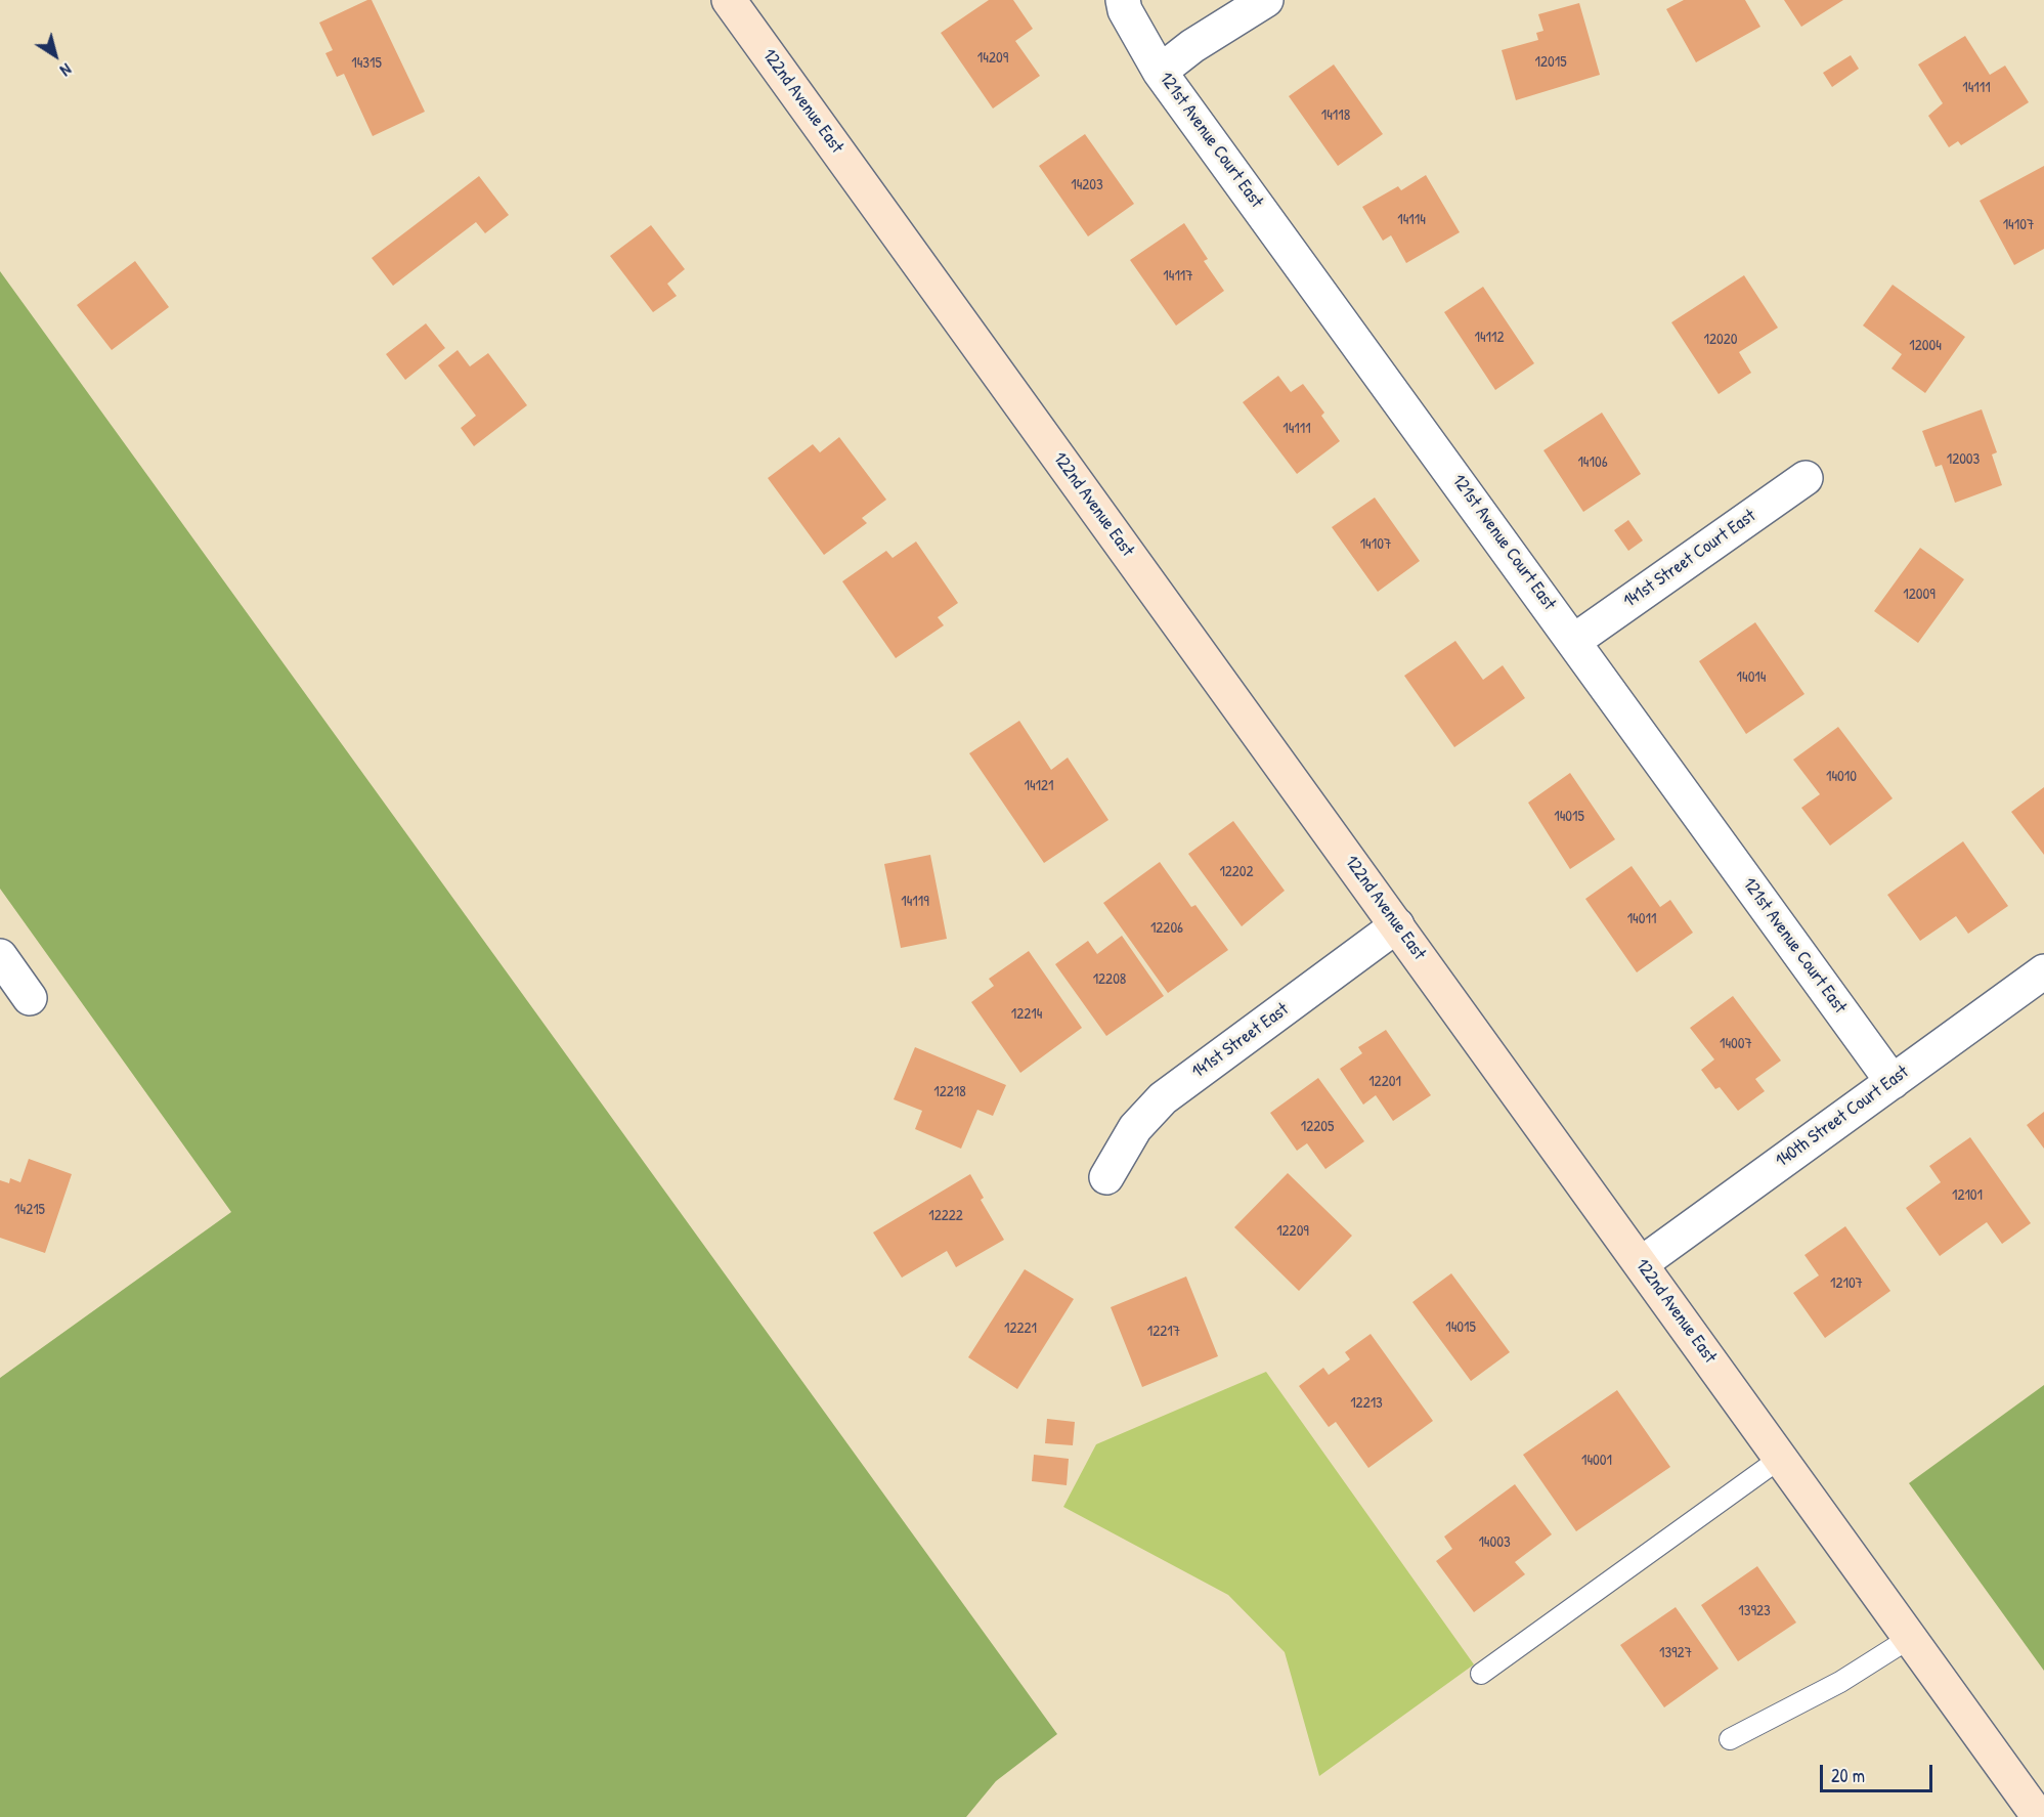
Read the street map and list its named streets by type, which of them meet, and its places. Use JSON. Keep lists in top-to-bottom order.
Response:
{
  "streets": {
    "main road": ["122nd Avenue East"],
    "street": [
      "121st Avenue Court East",
      "141st Street Court East",
      "141st Street East",
      "140th Street Court East"
    ]
  },
  "crossings": [
    ["122nd Avenue East", "141st Street East"],
    ["122nd Avenue East", "140th Street Court East"],
    ["121st Avenue Court East", "141st Street Court East"],
    ["121st Avenue Court East", "140th Street Court East"]
  ],
  "house_numbers": [
    "14209",
    "12015",
    "14315",
    "14111",
    "14118",
    "14203",
    "14114",
    "14107",
    "14117",
    "14112",
    "12020",
    "12004",
    "14111",
    "12003",
    "14106",
    "14107",
    "12009",
    "14014",
    "14010",
    "14121",
    "14015",
    "12202",
    "14119",
    "14011",
    "12206",
    "12208",
    "12214",
    "14007",
    "12201",
    "12218",
    "12205",
    "12101",
    "14215",
    "12222",
    "12209",
    "12107",
    "14015",
    "12221",
    "12217",
    "12213",
    "14001",
    "14003",
    "13923",
    "13927"
  ],
  "scale_bar": "20 m",
  "north": "bottom right"
}
